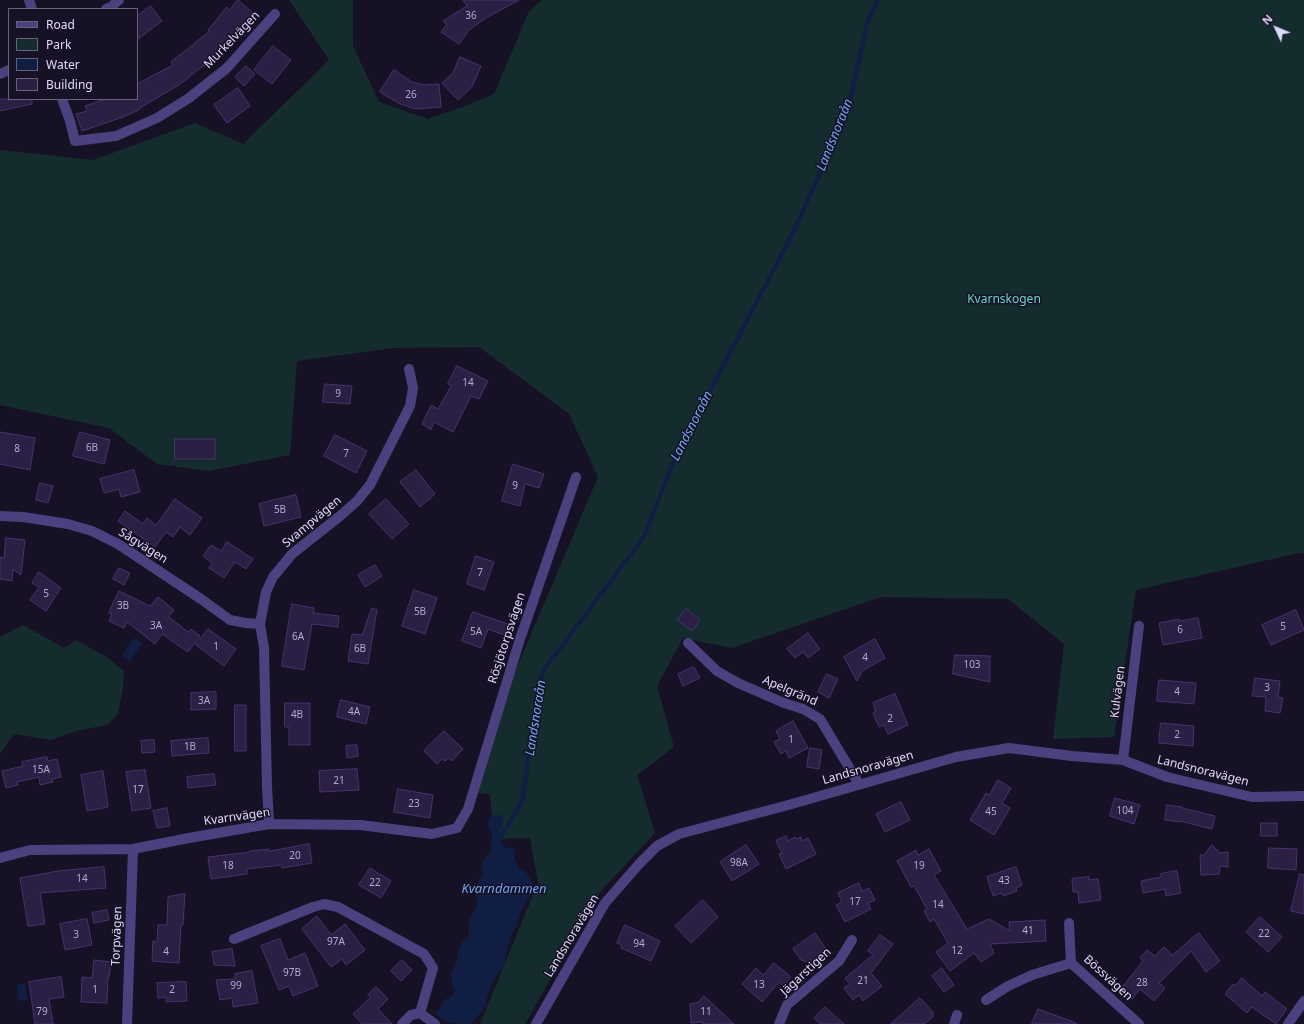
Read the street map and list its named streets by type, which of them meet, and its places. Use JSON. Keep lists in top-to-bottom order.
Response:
{
  "streets": {
    "street": [
      "Murkelvägen",
      "Svampvägen",
      "Sågvägen",
      "Rösjötorpsvägen",
      "Apelgränd",
      "Kulvägen",
      "Landsnoravägen",
      "Kvarnvägen",
      "Torpvägen",
      "Jägarstigen",
      "Bössvägen"
    ]
  },
  "crossings": [
    ["Svampvägen", "Sågvägen"],
    ["Svampvägen", "Kvarnvägen"],
    ["Rösjötorpsvägen", "Kvarnvägen"],
    ["Apelgränd", "Landsnoravägen"],
    ["Kulvägen", "Landsnoravägen"],
    ["Kvarnvägen", "Torpvägen"]
  ],
  "water": ["Landsnoraån", "Kvarndammen"],
  "parks": ["Kvarnskogen"],
  "house_numbers": [
    "36",
    "26",
    "14",
    "9",
    "6B",
    "8",
    "7",
    "9",
    "5B",
    "7",
    "5",
    "3B",
    "5B",
    "3A",
    "5",
    "6",
    "5A",
    "6A",
    "1",
    "6B",
    "4",
    "103",
    "3",
    "4",
    "3A",
    "4A",
    "4B",
    "2",
    "2",
    "1",
    "1B",
    "15A",
    "21",
    "17",
    "23",
    "104",
    "45",
    "20",
    "98A",
    "18",
    "19",
    "14",
    "43",
    "22",
    "17",
    "14",
    "41",
    "22",
    "3",
    "97A",
    "94",
    "12",
    "4",
    "97B",
    "21",
    "28",
    "13",
    "99",
    "1",
    "2",
    "79",
    "11"
  ],
  "legend": [
    "Road",
    "Park",
    "Water",
    "Building"
  ],
  "north": "top left"
}
